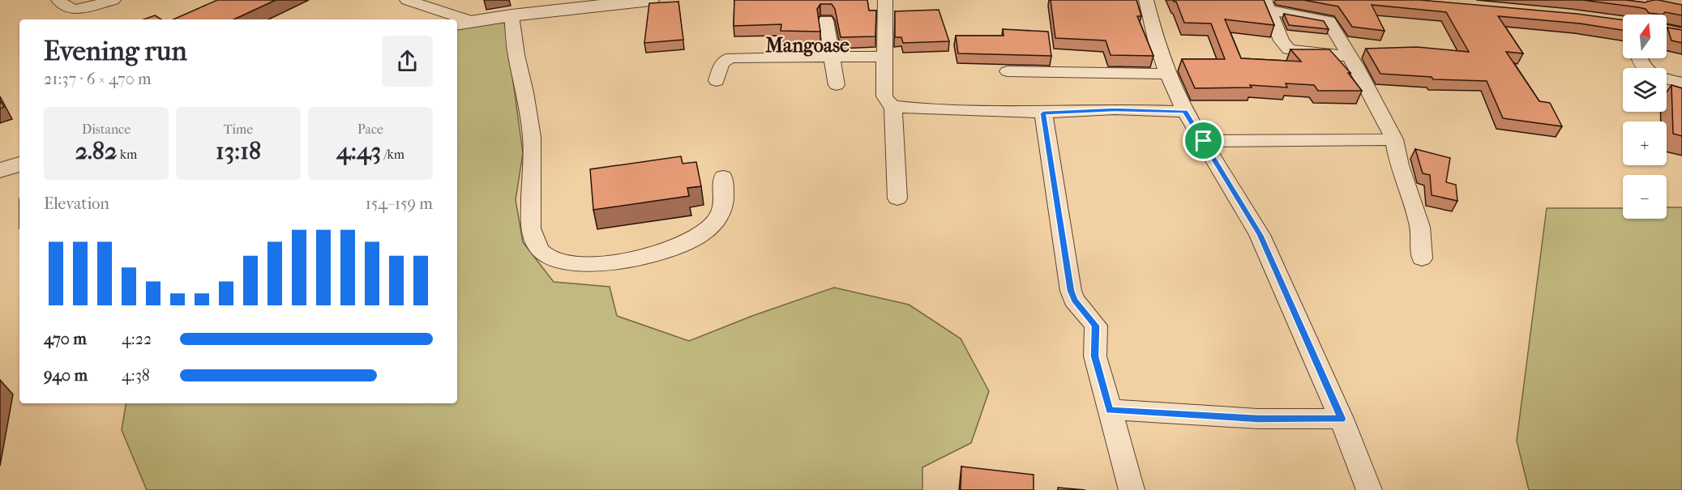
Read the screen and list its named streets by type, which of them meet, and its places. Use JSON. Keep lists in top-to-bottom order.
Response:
{
  "districts": ["Mangoase"],
  "north": "top",
  "page": {
    "map_buttons": ["+", "−"],
    "heading": ["Evening run", "21:37 · 6 × 470 m"],
    "stats": [
      ["Distance", "2.82 km"],
      ["Time", "13:18"],
      ["Pace", "4:43 /km"]
    ],
    "chart": ["Elevation", "154–159 m"],
    "list": [
      {
        "name": "470 m",
        "note": "4:22"
      },
      {
        "name": "940 m",
        "note": "4:38"
      }
    ]
  }
}
